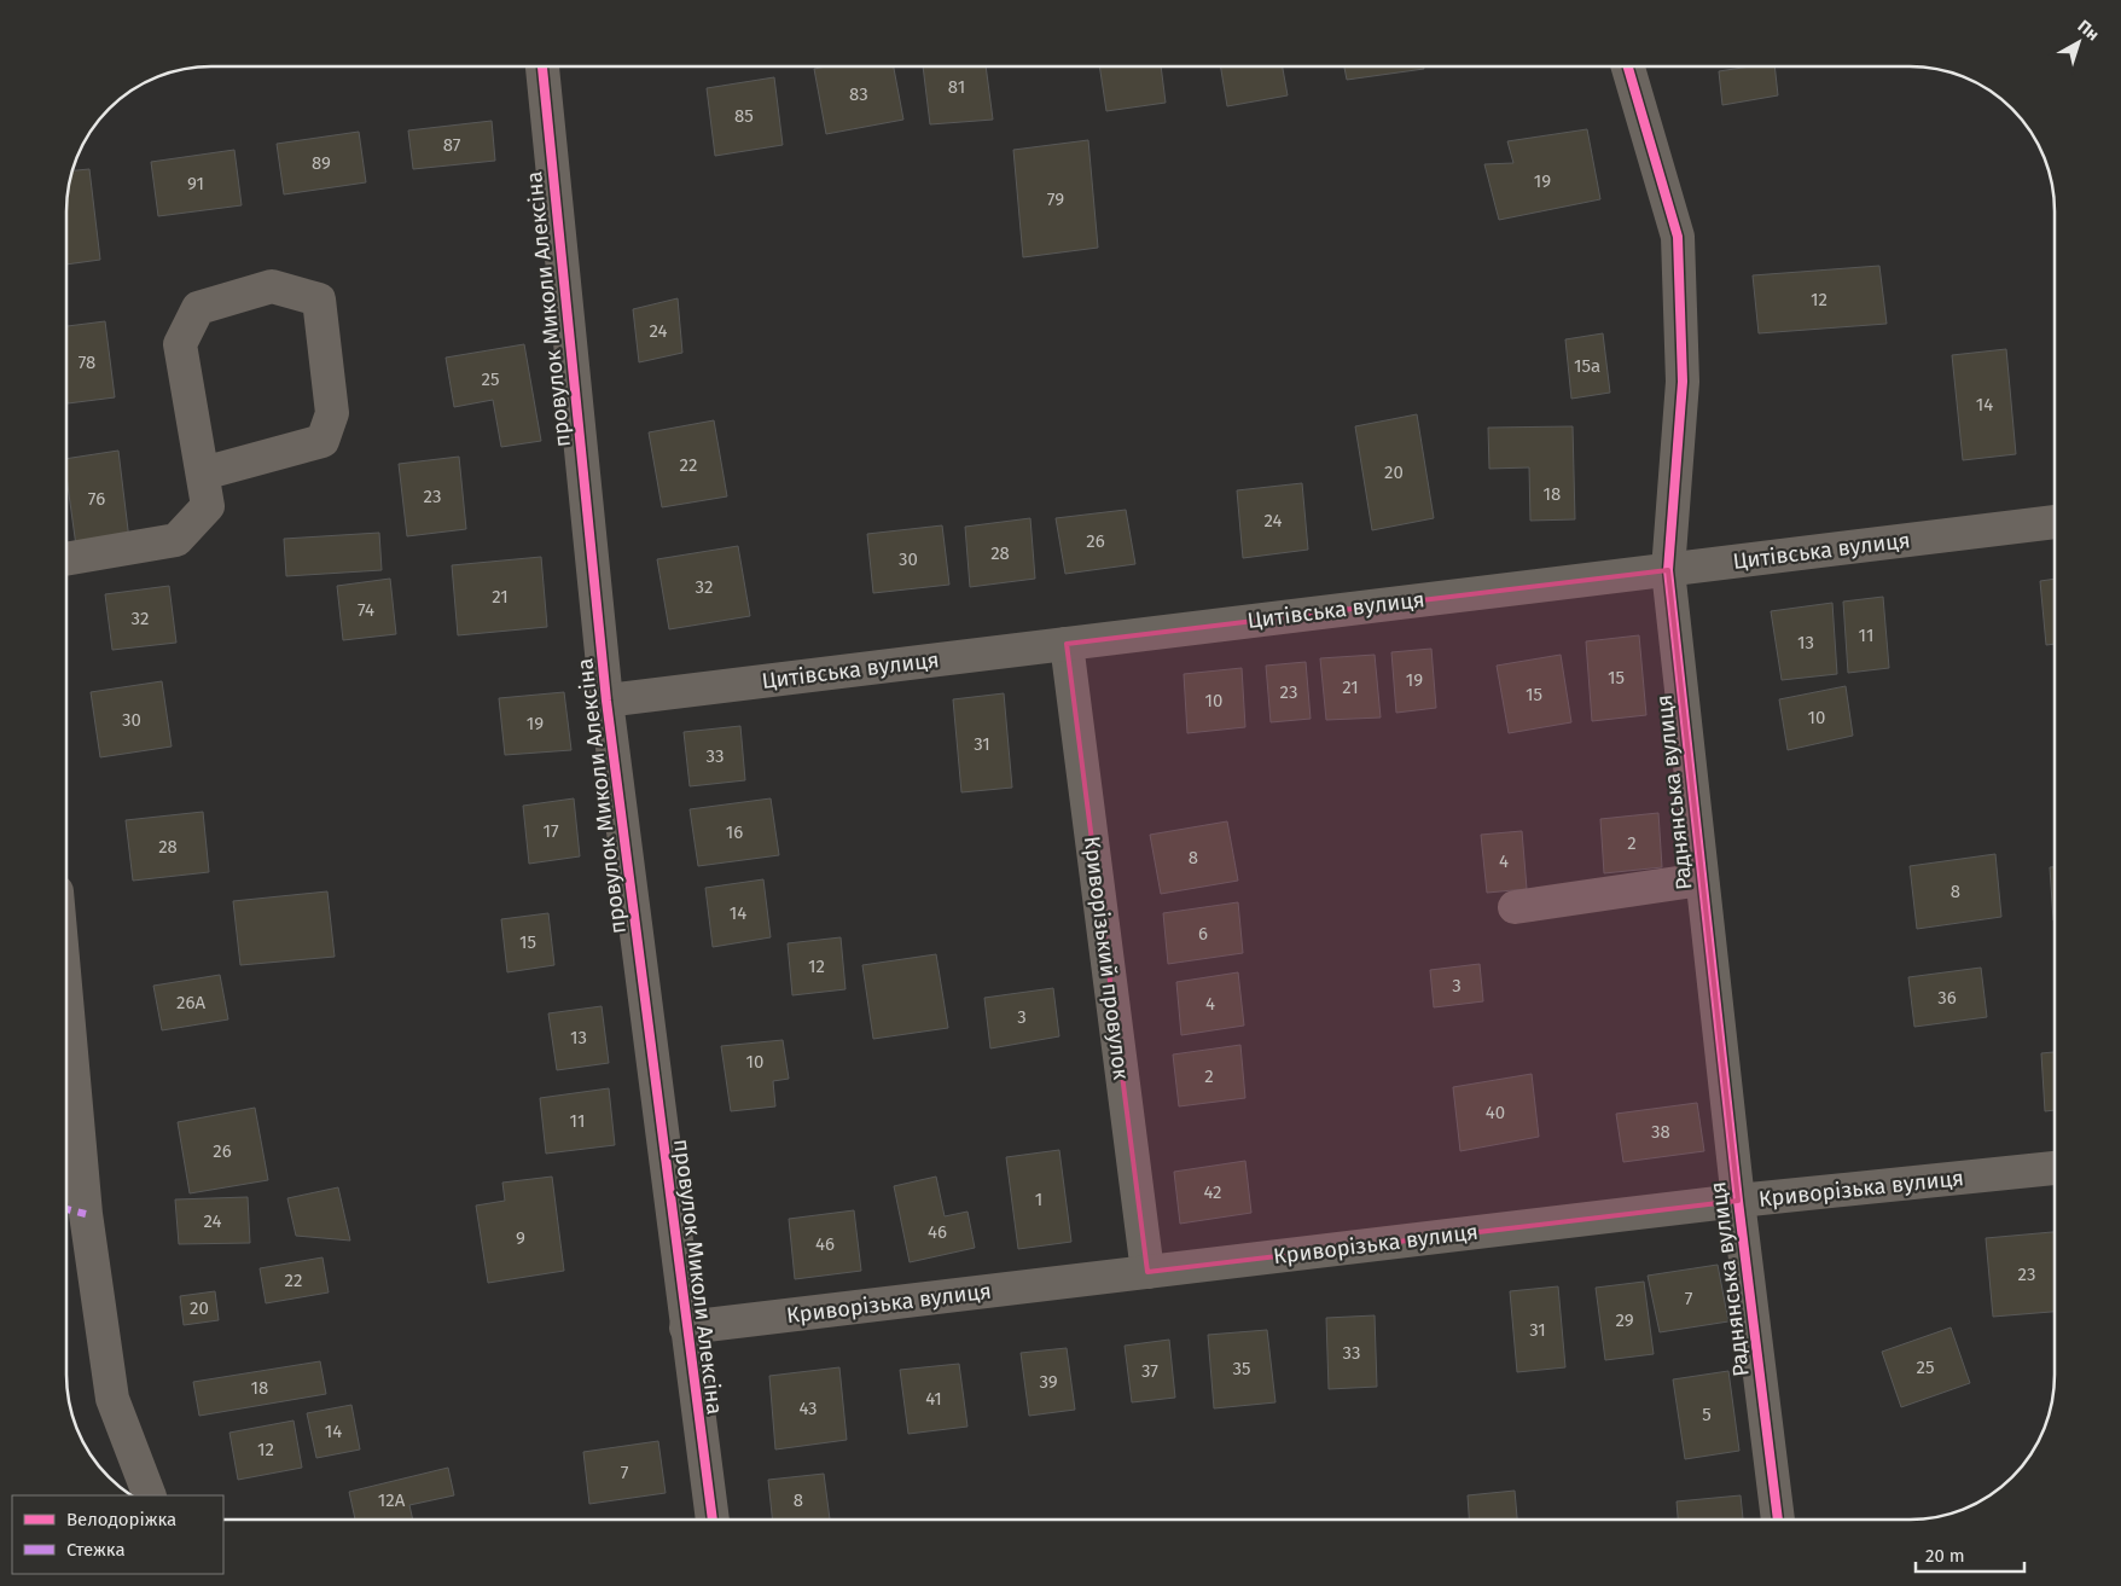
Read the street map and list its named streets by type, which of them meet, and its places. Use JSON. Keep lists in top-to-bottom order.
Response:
{
  "streets": {
    "street": [
      "провулок Миколи Алексіна",
      "Цитівська вулиця",
      "Раднянська вулиця",
      "Криворізький провулок",
      "Криворізька вулиця"
    ]
  },
  "crossings": [
    ["провулок Миколи Алексіна", "Цитівська вулиця"],
    ["провулок Миколи Алексіна", "Криворізька вулиця"],
    ["Цитівська вулиця", "Раднянська вулиця"],
    ["Цитівська вулиця", "Криворізький провулок"],
    ["Раднянська вулиця", "Криворізька вулиця"],
    ["Криворізький провулок", "Криворізька вулиця"]
  ],
  "house_numbers": [
    "81",
    "83",
    "85",
    "87",
    "89",
    "19",
    "91",
    "79",
    "12",
    "24",
    "78",
    "15а",
    "25",
    "14",
    "22",
    "20",
    "18",
    "23",
    "76",
    "24",
    "26",
    "28",
    "30",
    "32",
    "21",
    "74",
    "32",
    "11",
    "13",
    "15",
    "19",
    "21",
    "23",
    "15",
    "10",
    "10",
    "30",
    "19",
    "31",
    "33",
    "17",
    "16",
    "2",
    "28",
    "8",
    "4",
    "8",
    "14",
    "6",
    "15",
    "12",
    "3",
    "36",
    "26А",
    "4",
    "3",
    "13",
    "10",
    "2",
    "40",
    "11",
    "38",
    "26",
    "42",
    "1",
    "24",
    "46",
    "9",
    "46",
    "23",
    "22",
    "7",
    "20",
    "29",
    "31",
    "33",
    "25",
    "35",
    "37",
    "39",
    "18",
    "41",
    "43",
    "5",
    "14",
    "12",
    "7",
    "12А",
    "8"
  ],
  "legend": ["Велодоріжка", "Стежка"],
  "scale_bar": "20 m",
  "north": "top right"
}
